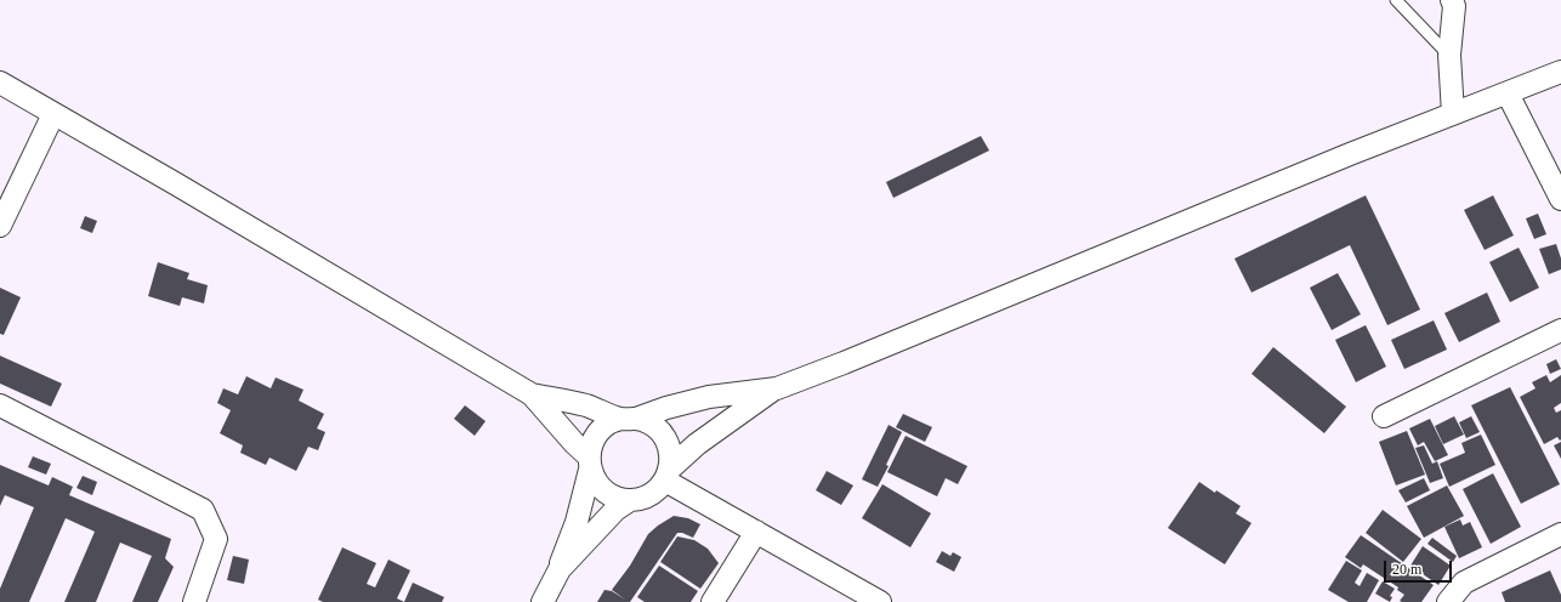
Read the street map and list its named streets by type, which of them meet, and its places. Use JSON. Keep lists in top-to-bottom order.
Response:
{
  "scale_bar": "20 m"
}
